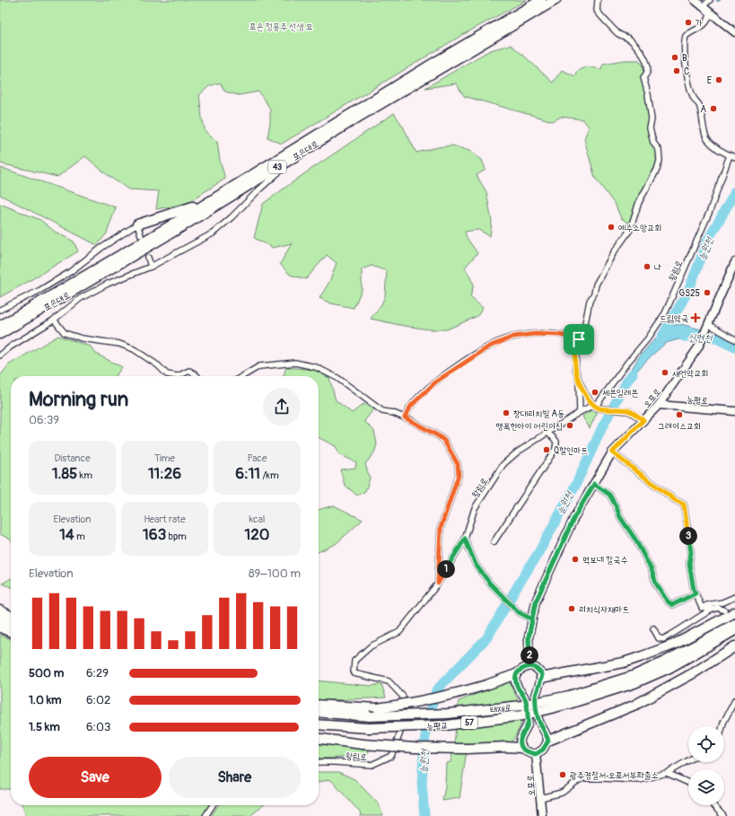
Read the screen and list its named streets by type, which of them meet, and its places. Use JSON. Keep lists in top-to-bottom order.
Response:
{
  "streets": {
    "highway": [
      "포은대로",
      "43",
      "태재로",
      "57",
      "능평교"
    ],
    "main road": ["오포로", "능평로"],
    "street": ["왕림로"]
  },
  "crossings": [
    ["오포로", "능평로"],
    ["태재로", "능평교"]
  ],
  "water": ["능원천", "신현천"],
  "parks": ["포은 정몽주 선생 묘"],
  "places": {
    "other": [
      "가",
      "B",
      "C",
      "E",
      "A",
      "예수소망교회",
      "나",
      "GS25",
      "새언약교회",
      "세븐일레븐",
      "창대리치빌 A동",
      "그레이스교회",
      "행복한아이 어린이집",
      "Q할인마트",
      "먹보네 칼국수",
      "리치식자재마트",
      "광주경찰서 오포서부파출소"
    ],
    "health": ["드림약국"]
  },
  "page": {
    "heading": ["Morning run", "06:39"],
    "stats": [
      ["Distance", "1.85 km"],
      ["Time", "11:26"],
      ["Pace", "6:11 /km"],
      ["Elevation", "14 m"],
      ["Heart rate", "163 bpm"],
      ["kcal", "120"]
    ],
    "pins": ["3", "1", "2"],
    "chart": ["Elevation", "89–100 m"],
    "list": [
      {
        "name": "500 m",
        "note": "6:29"
      },
      {
        "name": "1.0 km",
        "note": "6:02"
      },
      {
        "name": "1.5 km",
        "note": "6:03"
      }
    ],
    "buttons": ["Save", "Share"]
  }
}
